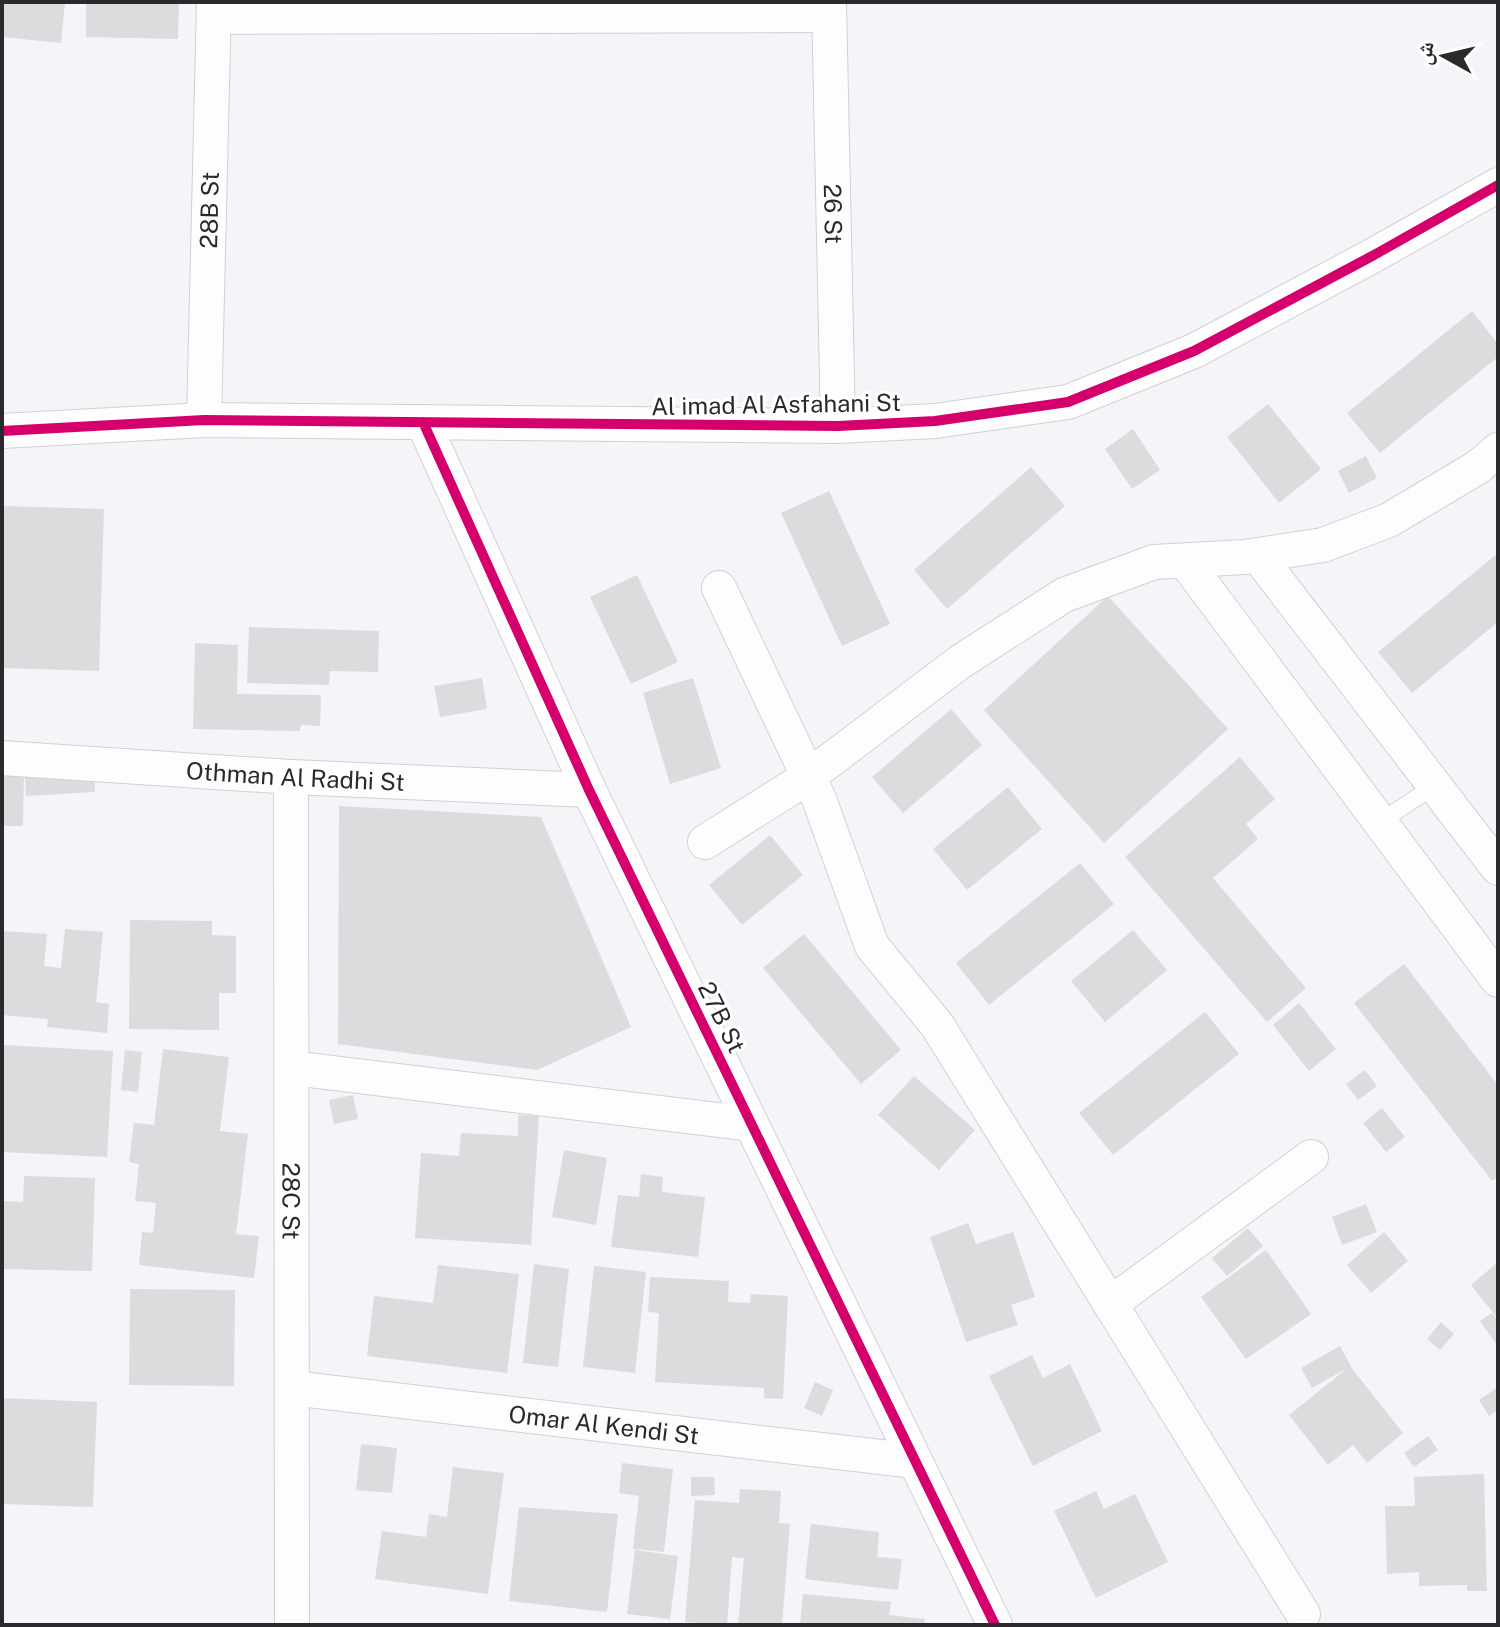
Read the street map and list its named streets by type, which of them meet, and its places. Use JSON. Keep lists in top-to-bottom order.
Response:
{
  "streets": {
    "street": [
      "28B St",
      "26 St",
      "Al imad Al Asfahani St",
      "Othman Al Radhi St",
      "27B St",
      "28C St",
      "Omar Al Kendi St"
    ]
  },
  "crossings": [
    ["28B St", "Al imad Al Asfahani St"],
    ["26 St", "Al imad Al Asfahani St"],
    ["Al imad Al Asfahani St", "27B St"],
    ["Othman Al Radhi St", "27B St"],
    ["Othman Al Radhi St", "28C St"],
    ["27B St", "Omar Al Kendi St"],
    ["28C St", "Omar Al Kendi St"]
  ],
  "north": "left"
}
